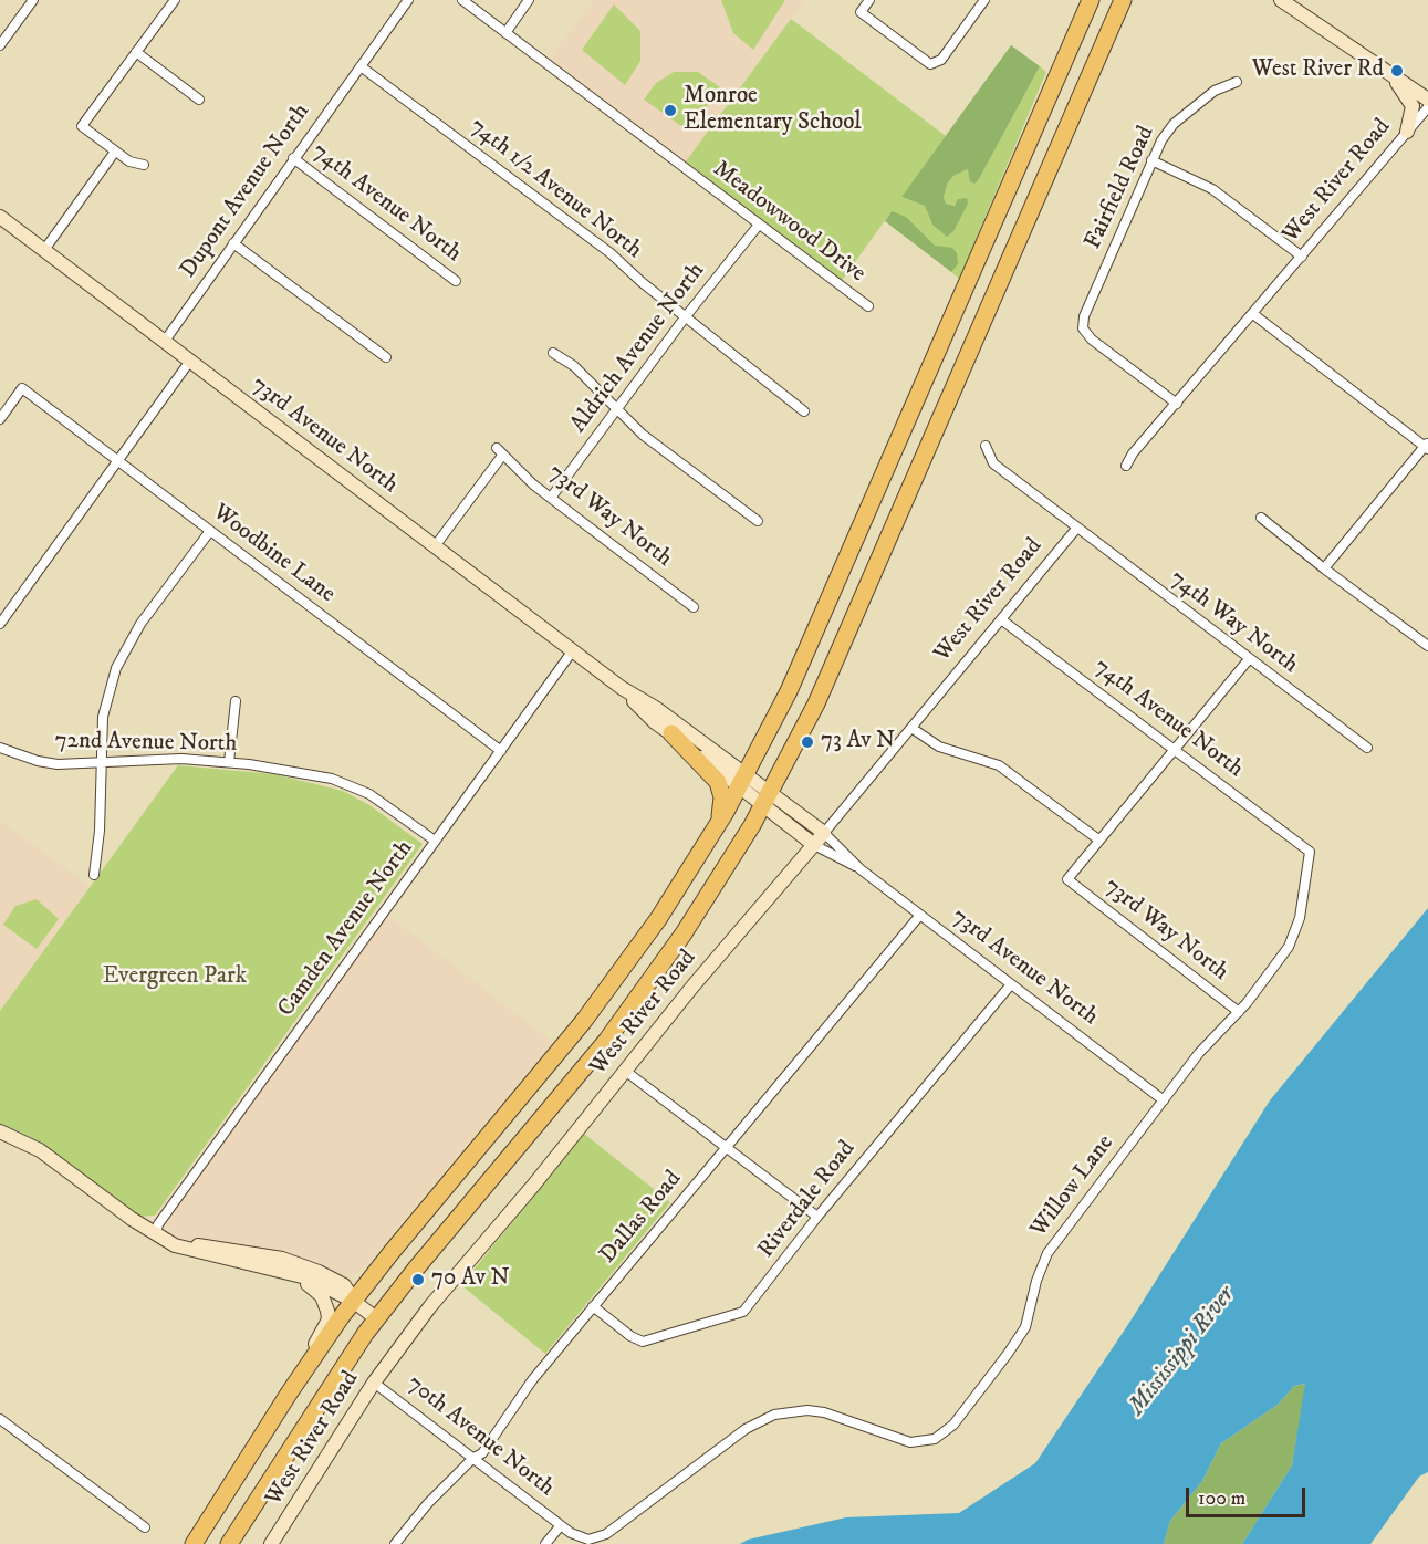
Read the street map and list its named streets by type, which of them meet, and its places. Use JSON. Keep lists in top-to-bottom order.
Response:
{
  "streets": {
    "street": [
      "West River Road",
      "Fairfield Road",
      "74th 1/2 Avenue North",
      "Dupont Avenue North",
      "74th Avenue North",
      "Meadowwood Drive",
      "Aldrich Avenue North",
      "73rd Avenue North",
      "73rd Way North",
      "Woodbine Lane",
      "74th Way North",
      "72nd Avenue North",
      "Camden Avenue North",
      "Willow Lane",
      "Riverdale Road",
      "Dallas Road",
      "70th Avenue North"
    ]
  },
  "crossings": [
    ["West River Road", "Fairfield Road"],
    ["West River Road", "74th Avenue North"],
    ["West River Road", "73rd Avenue North"],
    ["West River Road", "74th Way North"],
    ["West River Road", "70th Avenue North"],
    ["74th 1/2 Avenue North", "Dupont Avenue North"],
    ["74th 1/2 Avenue North", "Aldrich Avenue North"],
    ["Dupont Avenue North", "74th Avenue North"],
    ["Dupont Avenue North", "73rd Avenue North"],
    ["74th Avenue North", "Willow Lane"],
    ["Meadowwood Drive", "Aldrich Avenue North"],
    ["Aldrich Avenue North", "73rd Way North"],
    ["73rd Avenue North", "73rd Way North"],
    ["73rd Avenue North", "Camden Avenue North"],
    ["73rd Avenue North", "Willow Lane"],
    ["73rd Avenue North", "Riverdale Road"],
    ["73rd Avenue North", "Dallas Road"],
    ["73rd Way North", "Willow Lane"],
    ["Woodbine Lane", "Camden Avenue North"],
    ["72nd Avenue North", "Camden Avenue North"],
    ["Willow Lane", "70th Avenue North"],
    ["Riverdale Road", "Dallas Road"],
    ["Dallas Road", "70th Avenue North"]
  ],
  "water": ["Mississippi River"],
  "parks": ["Evergreen Park"],
  "places": [
    "West River Rd",
    "Monroe Elementary School",
    "73 Av N",
    "70 Av N"
  ],
  "scale_bar": "100 m"
}
